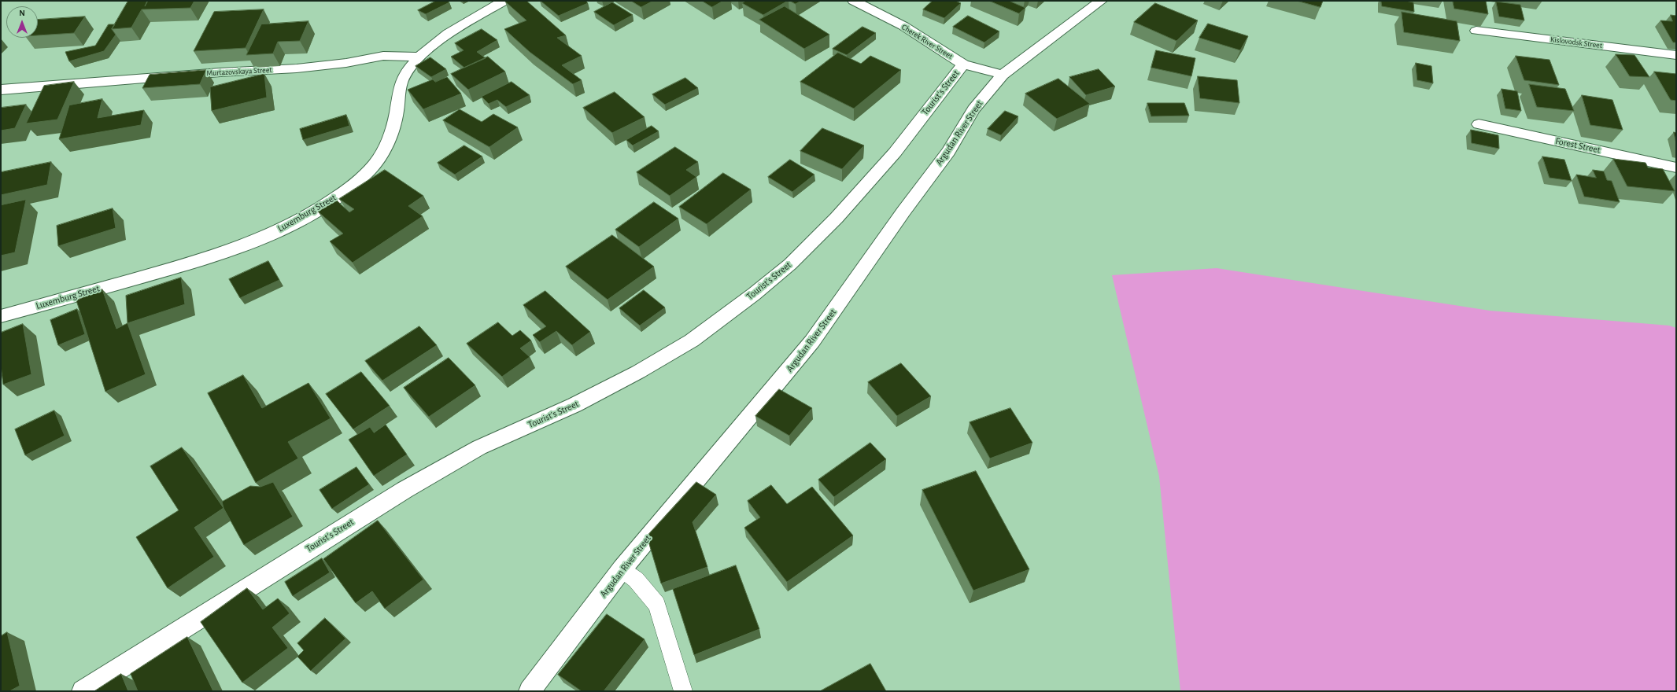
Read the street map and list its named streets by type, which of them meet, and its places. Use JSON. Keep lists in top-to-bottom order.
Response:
{
  "streets": {
    "street": [
      "Cherek River Street",
      "Kislovodsk Street",
      "Murtazovskaya Street",
      "Tourist's Street",
      "Argudan River Street",
      "Forest Street",
      "Luxemburg Street"
    ]
  },
  "crossings": [
    ["Cherek River Street", "Tourist's Street"],
    ["Cherek River Street", "Argudan River Street"],
    ["Murtazovskaya Street", "Luxemburg Street"]
  ],
  "north": "top"
}
